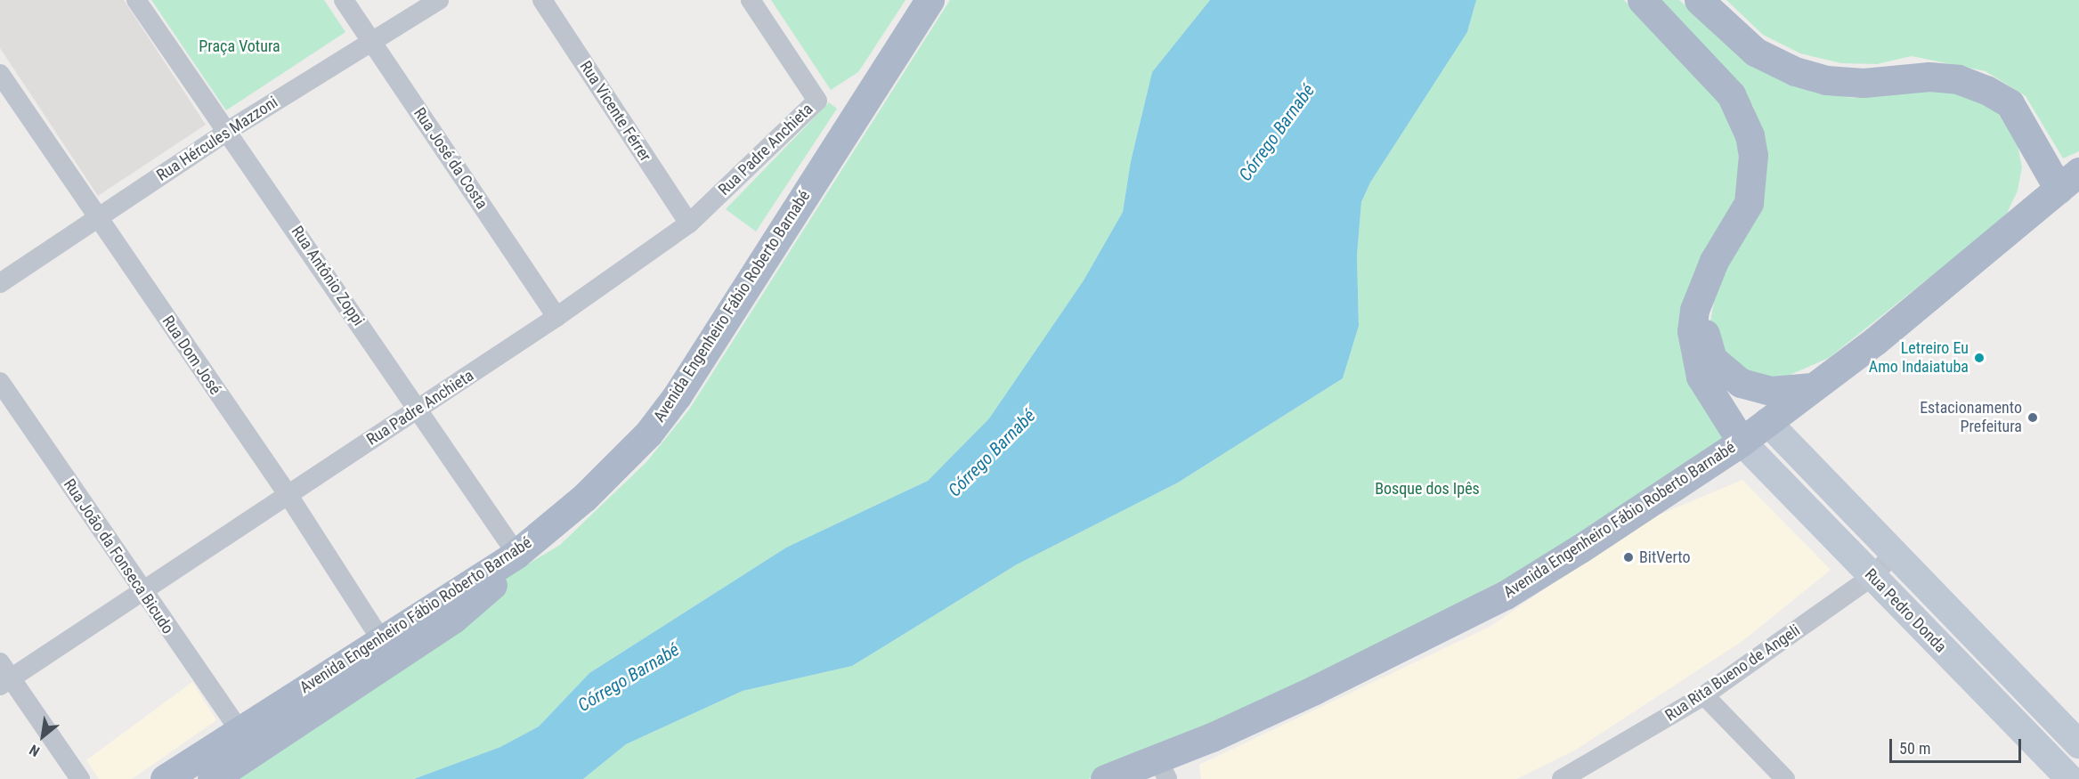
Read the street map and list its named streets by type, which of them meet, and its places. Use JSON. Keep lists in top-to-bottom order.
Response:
{
  "streets": {
    "main road": ["Avenida Engenheiro Fábio Roberto Barnabé"],
    "street": [
      "Rua Vicente Férrer",
      "Rua Hércules Mazzoni",
      "Rua Padre Anchieta",
      "Rua José da Costa",
      "Rua Antônio Zoppi",
      "Rua Dom José",
      "Rua João da Fonseca Bicudo",
      "Rua Pedro Donda",
      "Rua Rita Bueno de Angeli"
    ]
  },
  "crossings": [
    ["Rua Vicente Férrer", "Rua Padre Anchieta"],
    ["Rua Hércules Mazzoni", "Rua José da Costa"],
    ["Rua Hércules Mazzoni", "Rua Antônio Zoppi"],
    ["Rua Hércules Mazzoni", "Rua Dom José"],
    ["Rua Padre Anchieta", "Rua José da Costa"],
    ["Rua Padre Anchieta", "Rua Antônio Zoppi"],
    ["Rua Padre Anchieta", "Rua Dom José"],
    ["Rua Padre Anchieta", "Rua João da Fonseca Bicudo"],
    ["Rua Antônio Zoppi", "Avenida Engenheiro Fábio Roberto Barnabé"],
    ["Avenida Engenheiro Fábio Roberto Barnabé", "Rua Dom José"],
    ["Avenida Engenheiro Fábio Roberto Barnabé", "Rua João da Fonseca Bicudo"],
    ["Avenida Engenheiro Fábio Roberto Barnabé", "Rua Pedro Donda"],
    ["Rua Pedro Donda", "Rua Rita Bueno de Angeli"]
  ],
  "water": ["Córrego Barnabé"],
  "parks": ["Praça Votura", "Bosque dos Ipês"],
  "places": ["Letreiro Eu Amo Indaiatuba", "Estacionamento Prefeitura", "BitVerto"],
  "scale_bar": "50 m",
  "north": "bottom left"
}
